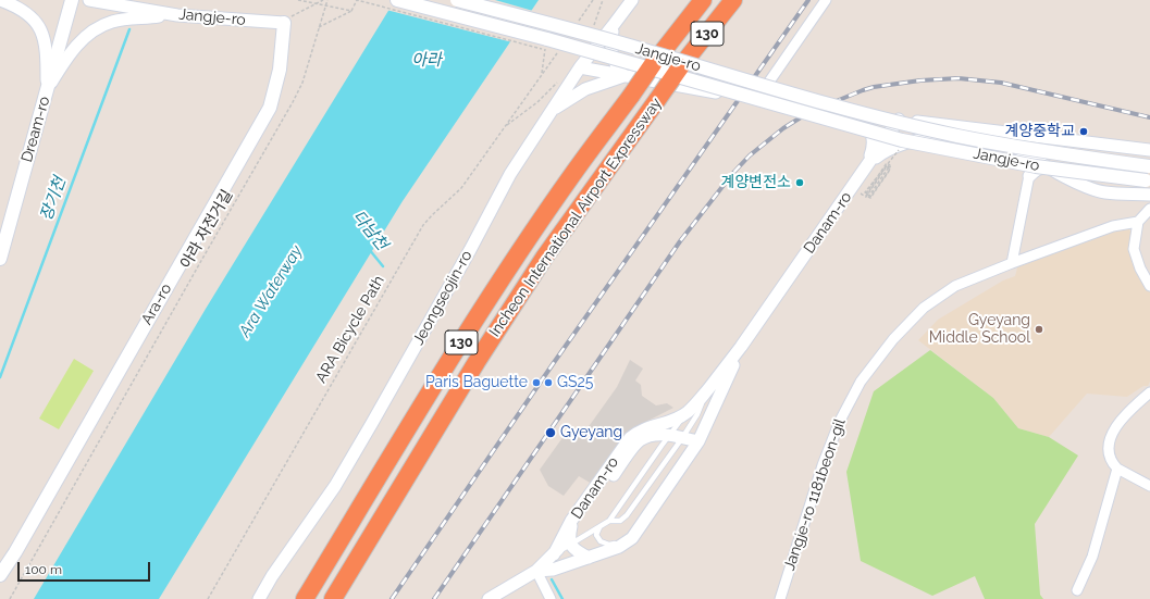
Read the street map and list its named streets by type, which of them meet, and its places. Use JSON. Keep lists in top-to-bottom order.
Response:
{
  "streets": {
    "highway": ["130", "Incheon International Airport Expressway"],
    "main road": ["Jangje-ro", "Dream-ro", "Ara-ro"],
    "street": ["Danam-ro", "Jeongseojin-ro", "Jangje-ro 1181beon-gil"],
    "path": ["아라 자전거길", "ARA Bicycle Path"]
  },
  "crossings": [
    ["Jangje-ro", "Danam-ro"],
    ["Jangje-ro", "Jeongseojin-ro"],
    ["Jangje-ro", "Ara-ro"]
  ],
  "water": [
    "아라",
    "장기천",
    "다남천",
    "Ara Waterway"
  ],
  "places": [
    "계양중학교",
    "계양변전소",
    "Gyeyang Middle School",
    "Paris Baguette",
    "GS25",
    "Gyeyang"
  ],
  "scale_bar": "100 m"
}
